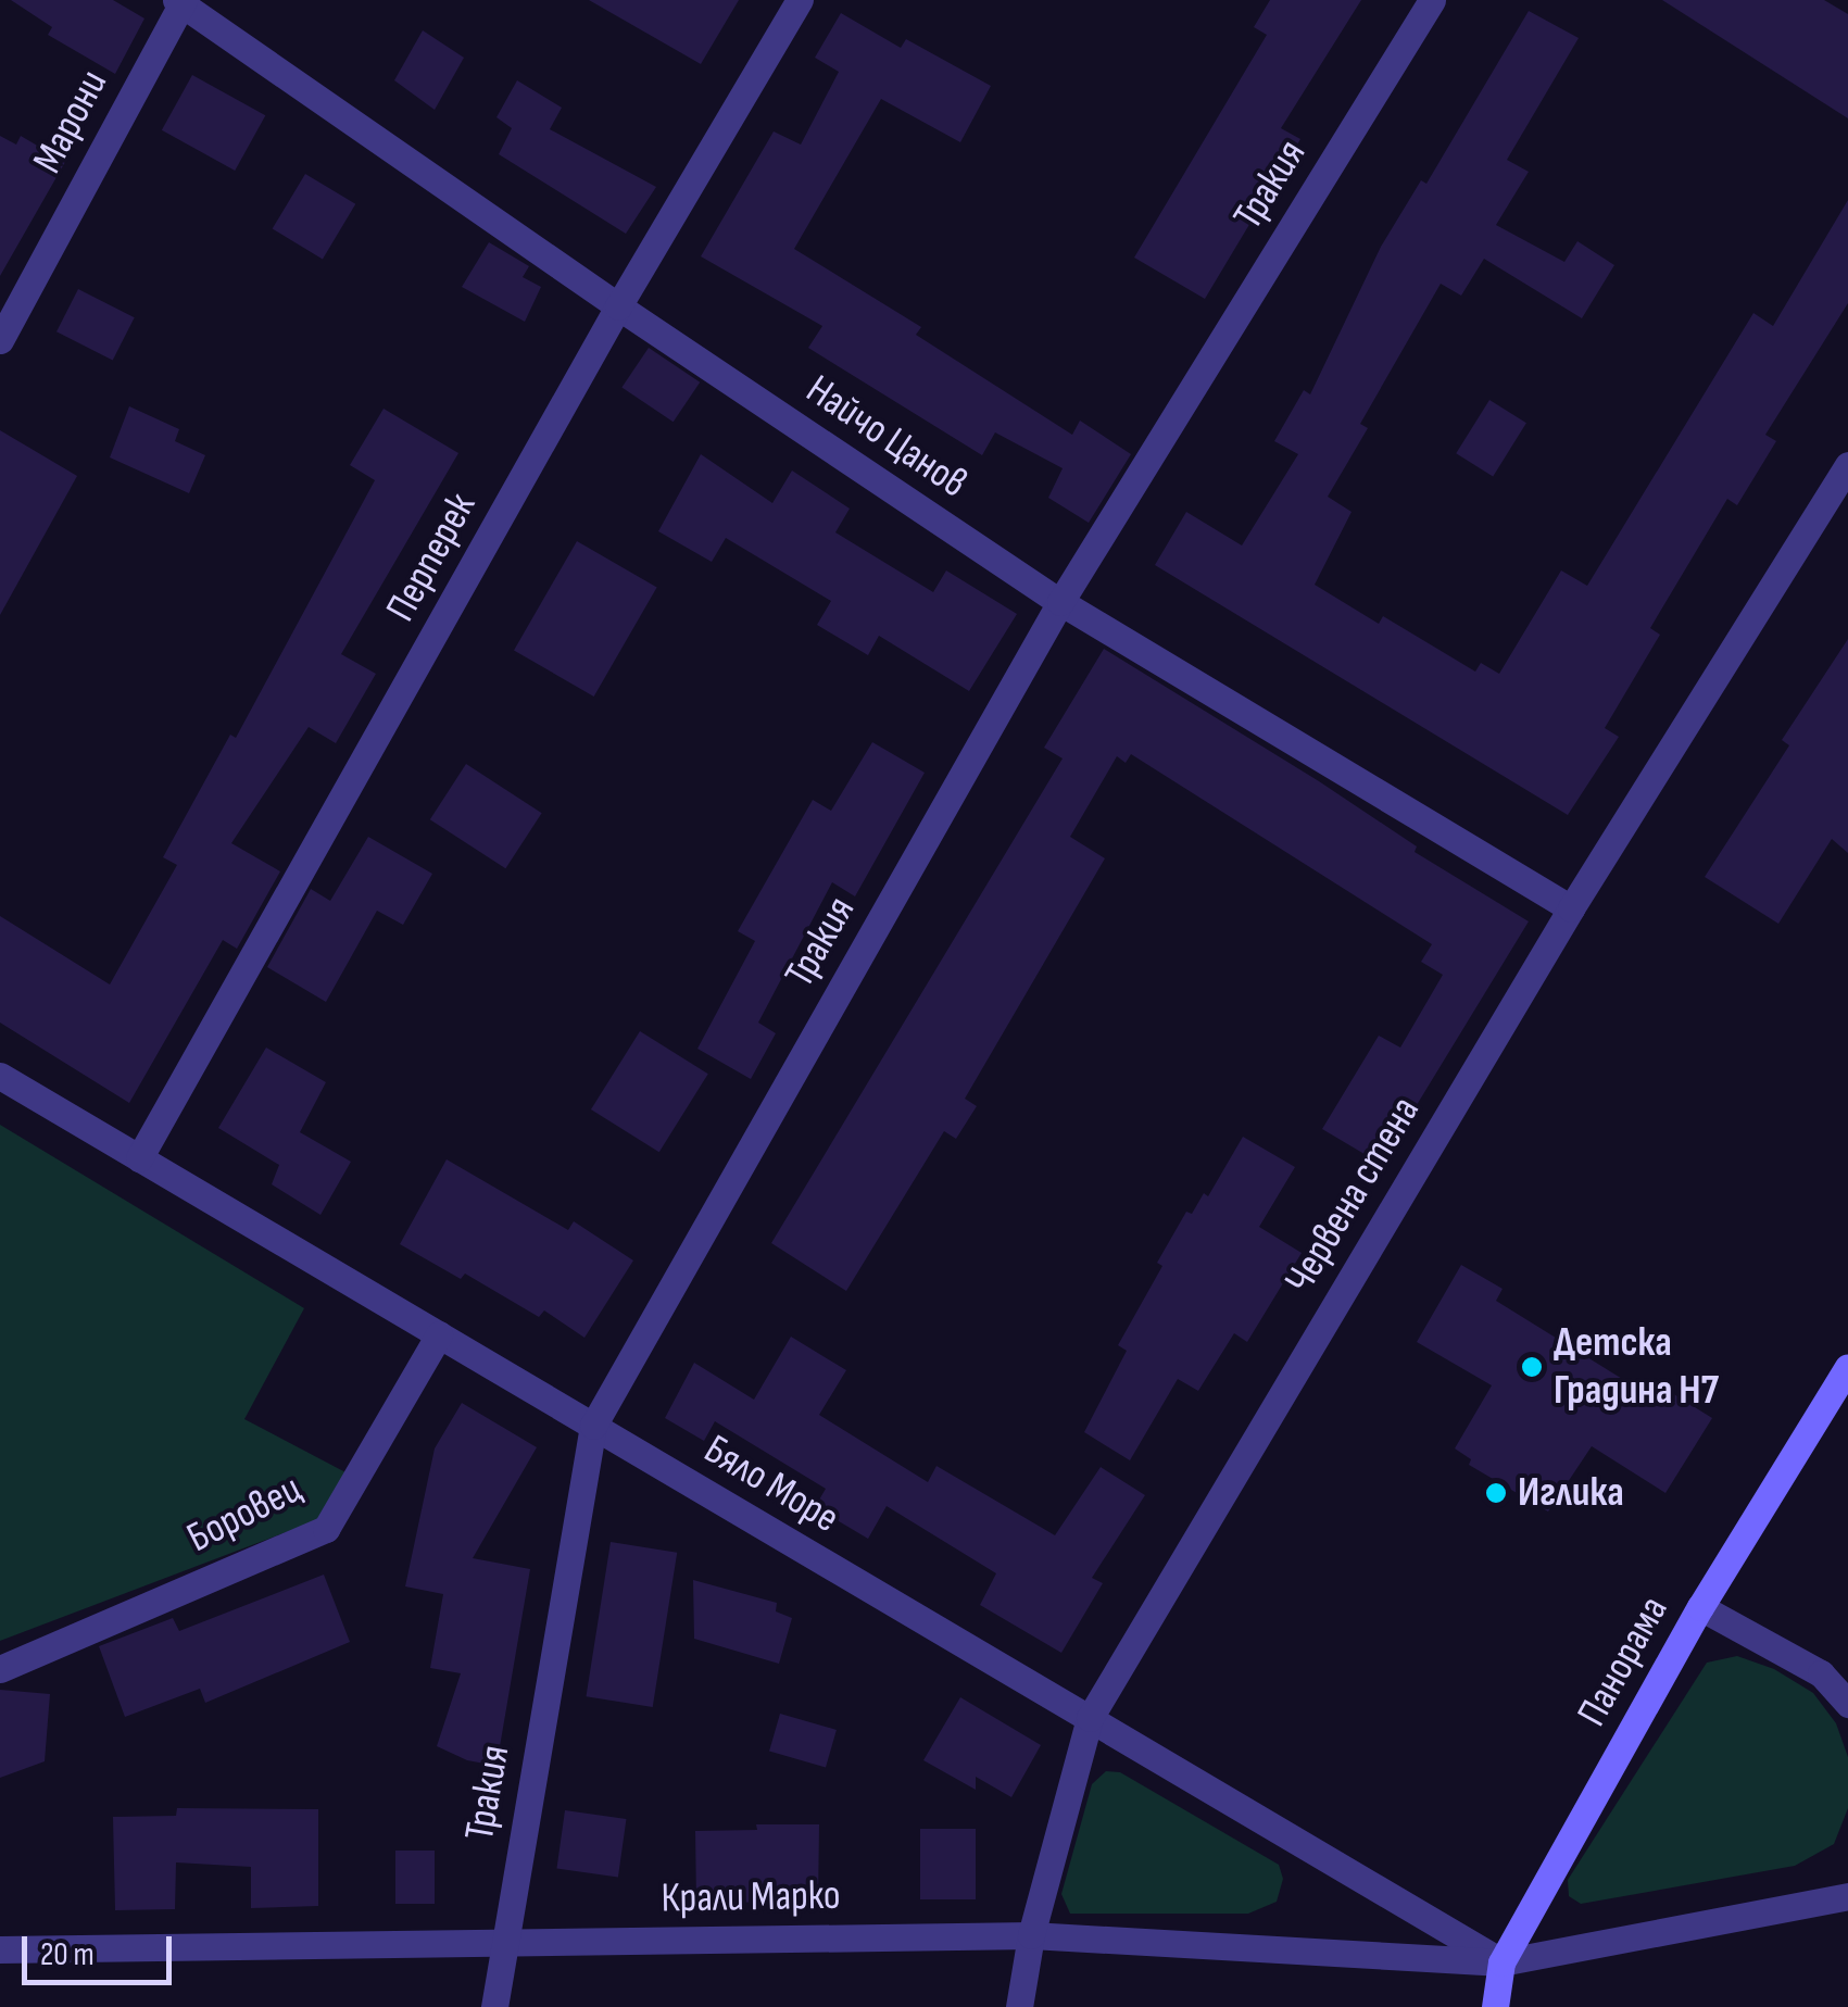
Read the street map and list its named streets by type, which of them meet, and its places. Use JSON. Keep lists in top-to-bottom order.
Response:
{
  "streets": {
    "street": [
      "Марони",
      "Тракия",
      "Найчо Цанов",
      "Перперек",
      "Червена стена",
      "Бяло Море",
      "Боровец",
      "Панорама",
      "Крали Марко"
    ]
  },
  "crossings": [
    ["Марони", "Найчо Цанов"],
    ["Тракия", "Найчо Цанов"],
    ["Тракия", "Бяло Море"],
    ["Тракия", "Крали Марко"],
    ["Найчо Цанов", "Перперек"],
    ["Найчо Цанов", "Червена стена"],
    ["Перперек", "Бяло Море"],
    ["Червена стена", "Бяло Море"],
    ["Червена стена", "Крали Марко"],
    ["Бяло Море", "Боровец"],
    ["Бяло Море", "Панорама"],
    ["Бяло Море", "Крали Марко"],
    ["Панорама", "Крали Марко"]
  ],
  "places": ["Детска Градина Н7", "Иглика"],
  "scale_bar": "20 m"
}
